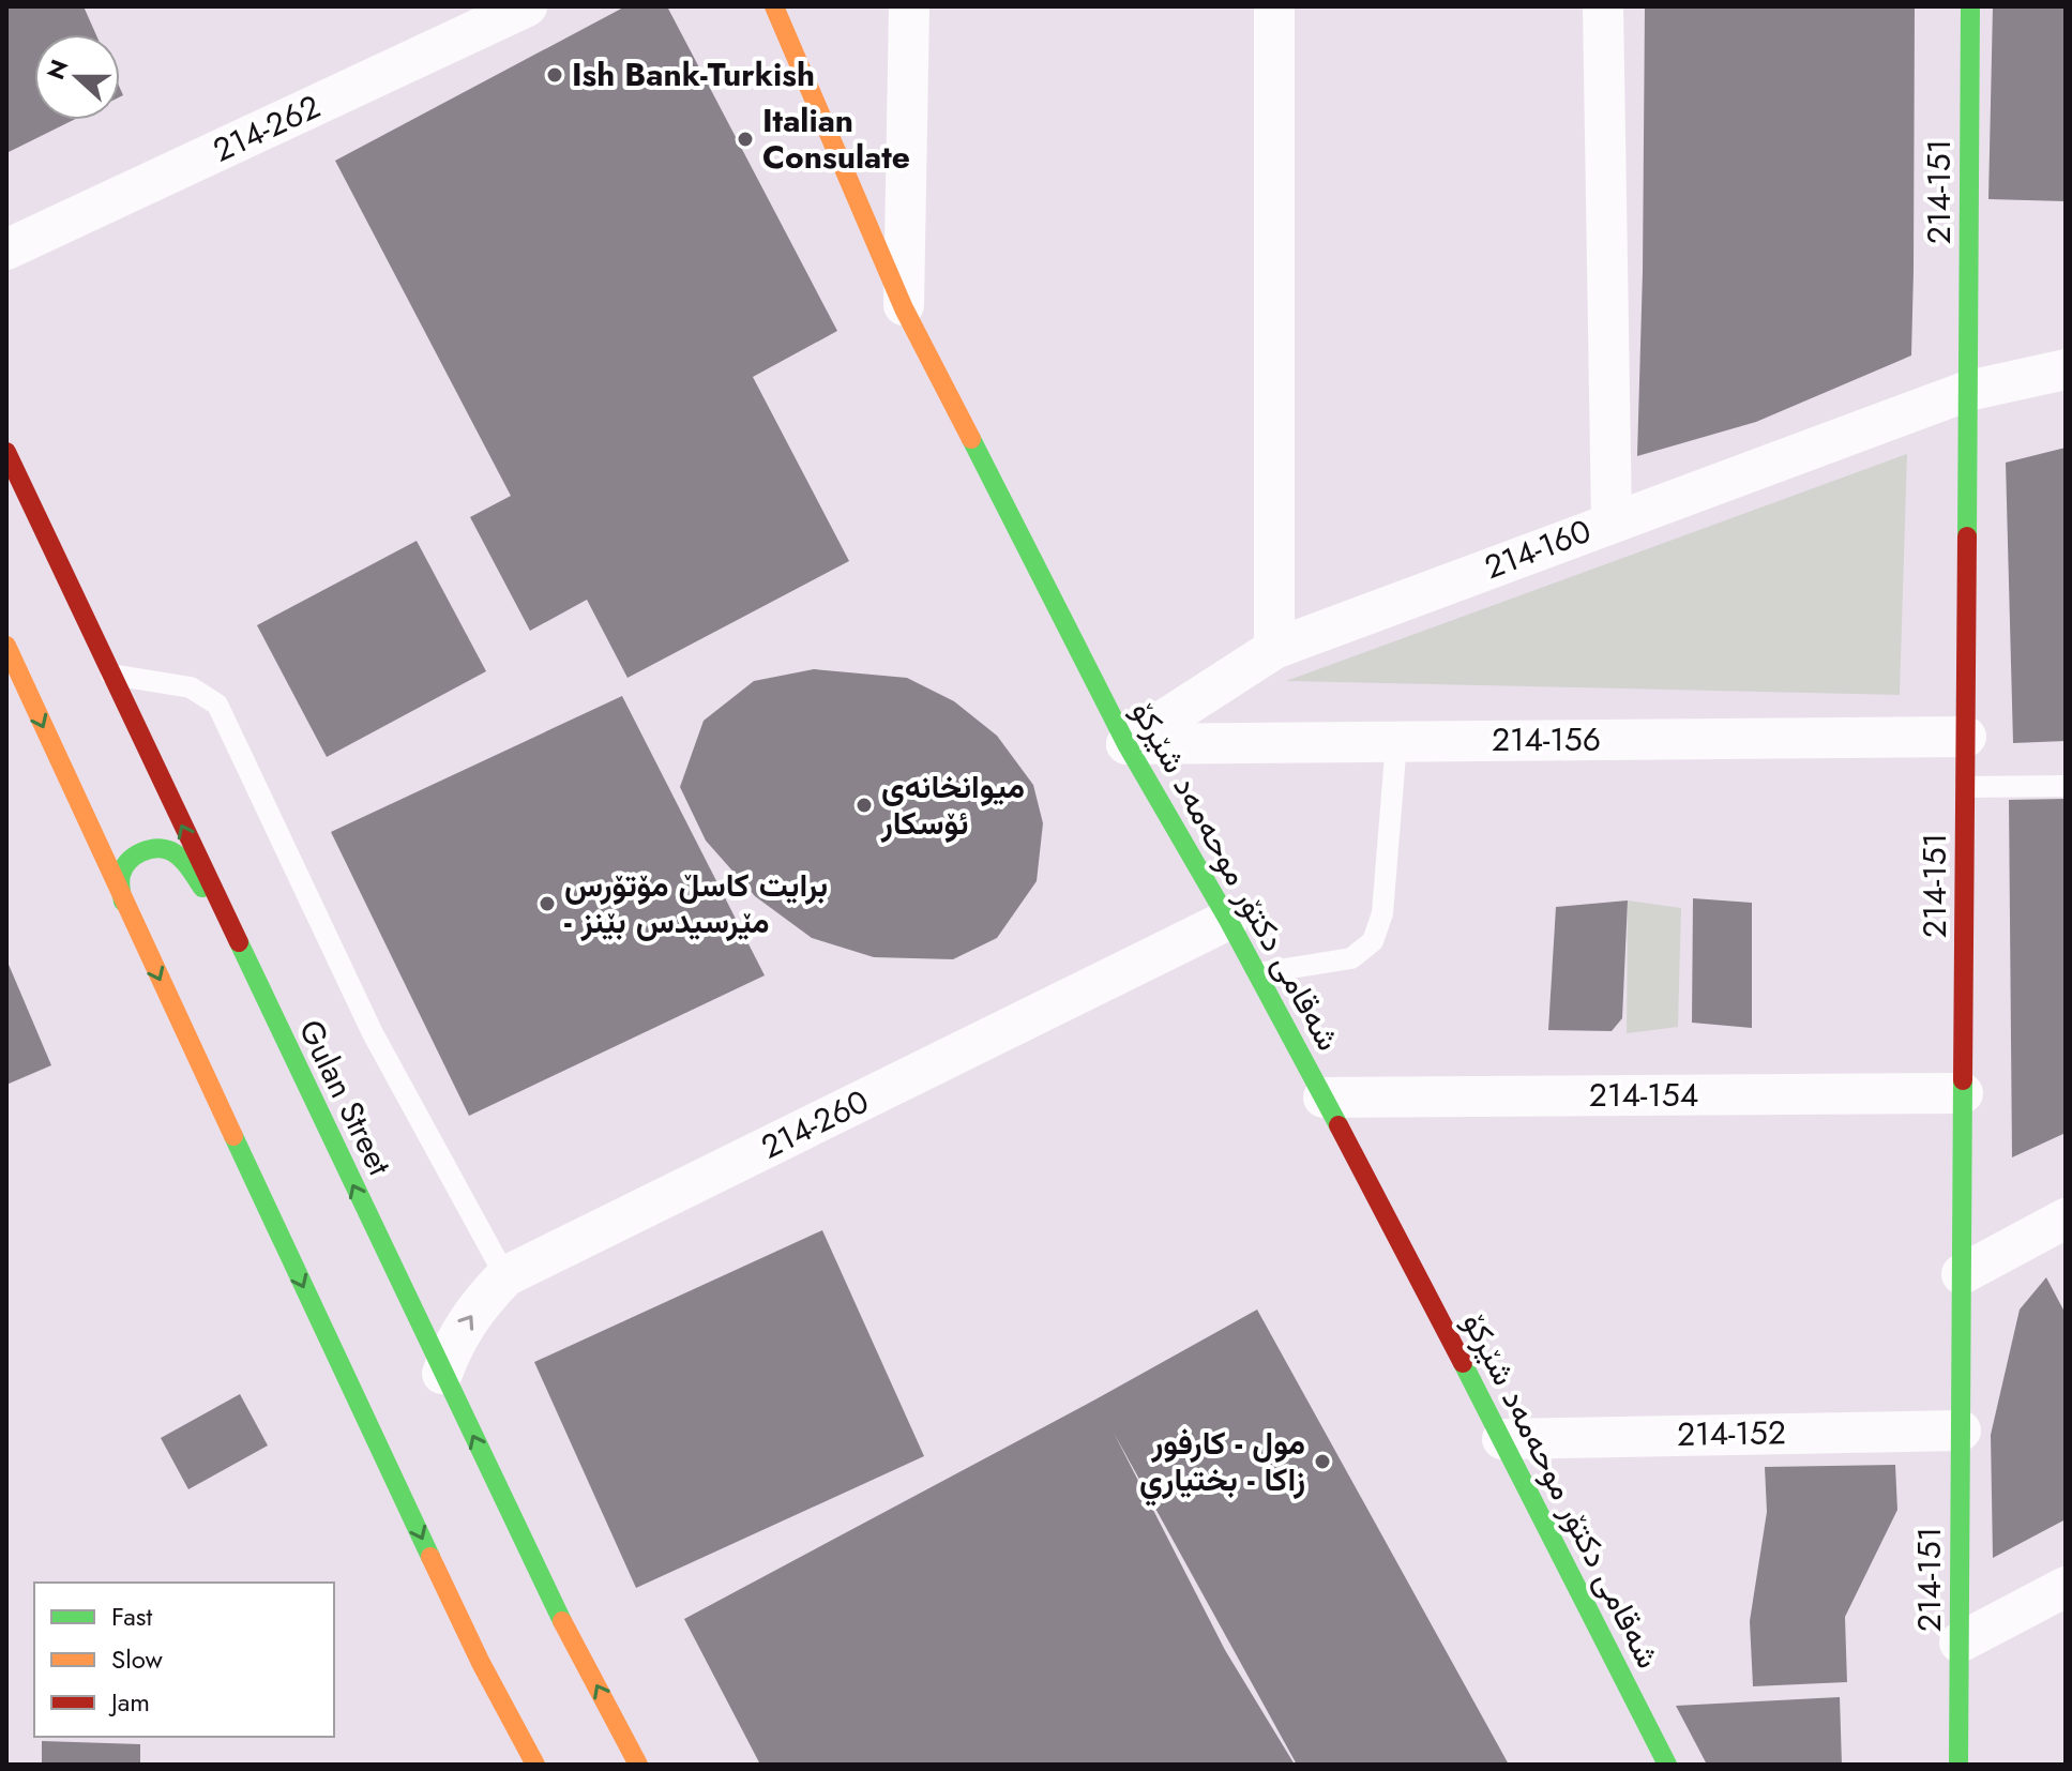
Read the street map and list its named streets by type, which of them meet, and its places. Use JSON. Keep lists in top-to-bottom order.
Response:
{
  "streets": {
    "street": [
      "214-262",
      "214-151",
      "214-160",
      "214-156",
      "شەقامی دکتۆر موحەمەد شێرکۆ",
      "214-154",
      "Gulan Street",
      "214-260",
      "214-152"
    ]
  },
  "crossings": [
    ["214-151", "214-160"],
    ["214-151", "214-156"],
    ["214-151", "214-154"],
    ["214-151", "214-152"],
    ["214-160", "214-156"],
    ["214-160", "شەقامی دکتۆر موحەمەد شێرکۆ"],
    ["214-156", "شەقامی دکتۆر موحەمەد شێرکۆ"],
    ["شەقامی دکتۆر موحەمەد شێرکۆ", "214-154"],
    ["شەقامی دکتۆر موحەمەد شێرکۆ", "214-260"],
    ["شەقامی دکتۆر موحەمەد شێرکۆ", "214-152"],
    ["Gulan Street", "214-260"]
  ],
  "places": [
    "Ish Bank-Turkish",
    "Italian Consulate",
    "میوانخانەی ئۆسکار",
    "برایت کاسڵ مۆتۆرس - مێرسیدس بێنز",
    "مول - كارفور زاكا - بختياري"
  ],
  "legend": ["Fast", "Slow", "Jam"],
  "north": "left"
}
